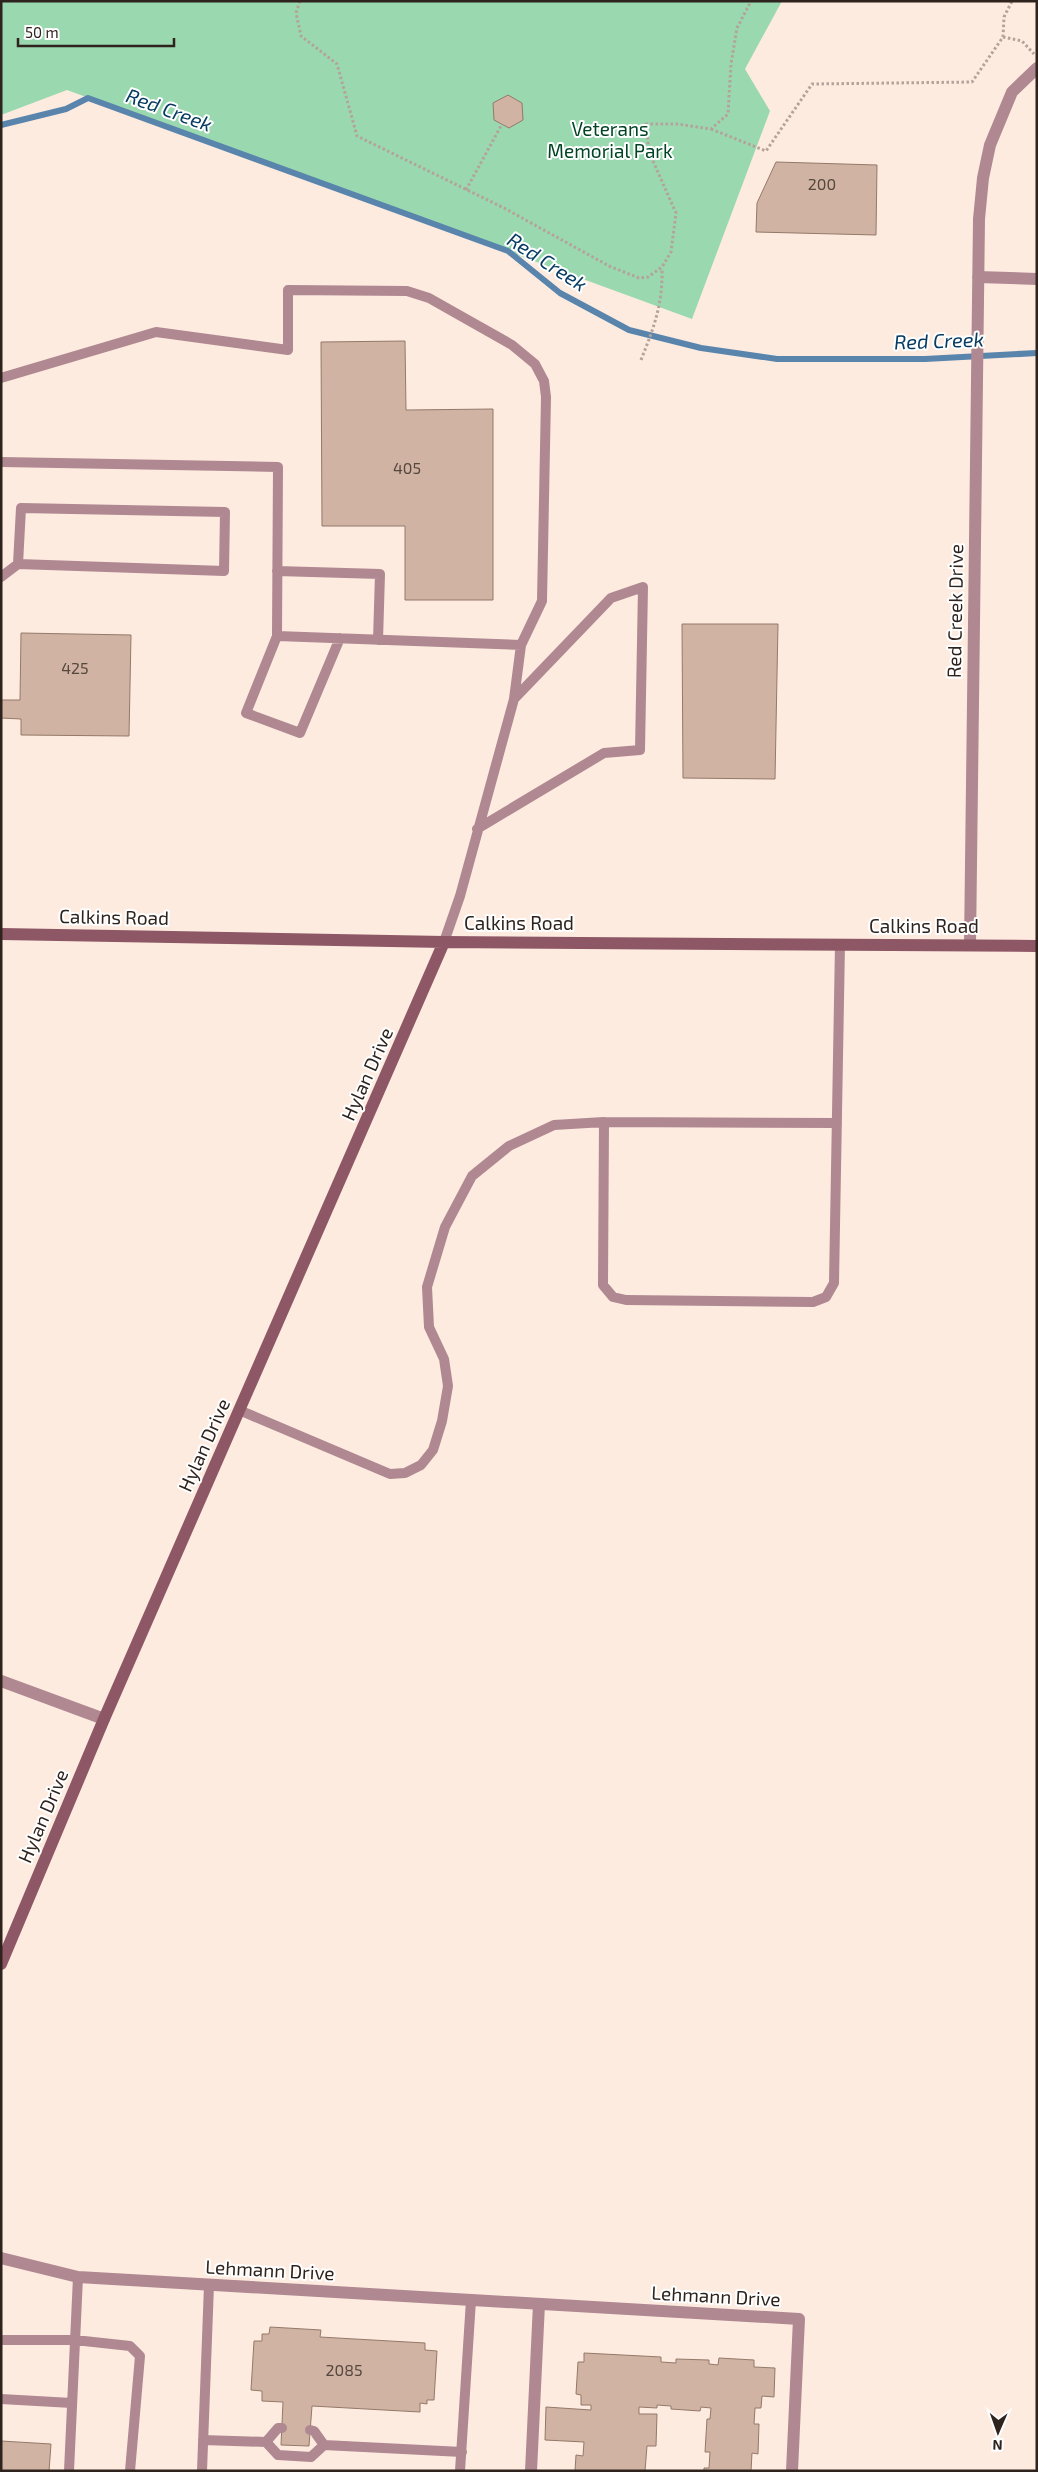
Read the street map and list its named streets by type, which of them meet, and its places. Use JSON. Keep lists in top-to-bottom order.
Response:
{
  "streets": {
    "main road": ["Calkins Road", "Hylan Drive"],
    "street": ["Red Creek Drive", "Lehmann Drive"]
  },
  "crossings": [
    ["Red Creek Drive", "Calkins Road"],
    ["Calkins Road", "Hylan Drive"]
  ],
  "water": ["Red Creek"],
  "parks": ["Veterans Memorial Park"],
  "house_numbers": [
    "200",
    "405",
    "425",
    "2085"
  ],
  "scale_bar": "50 m",
  "north": "bottom"
}
